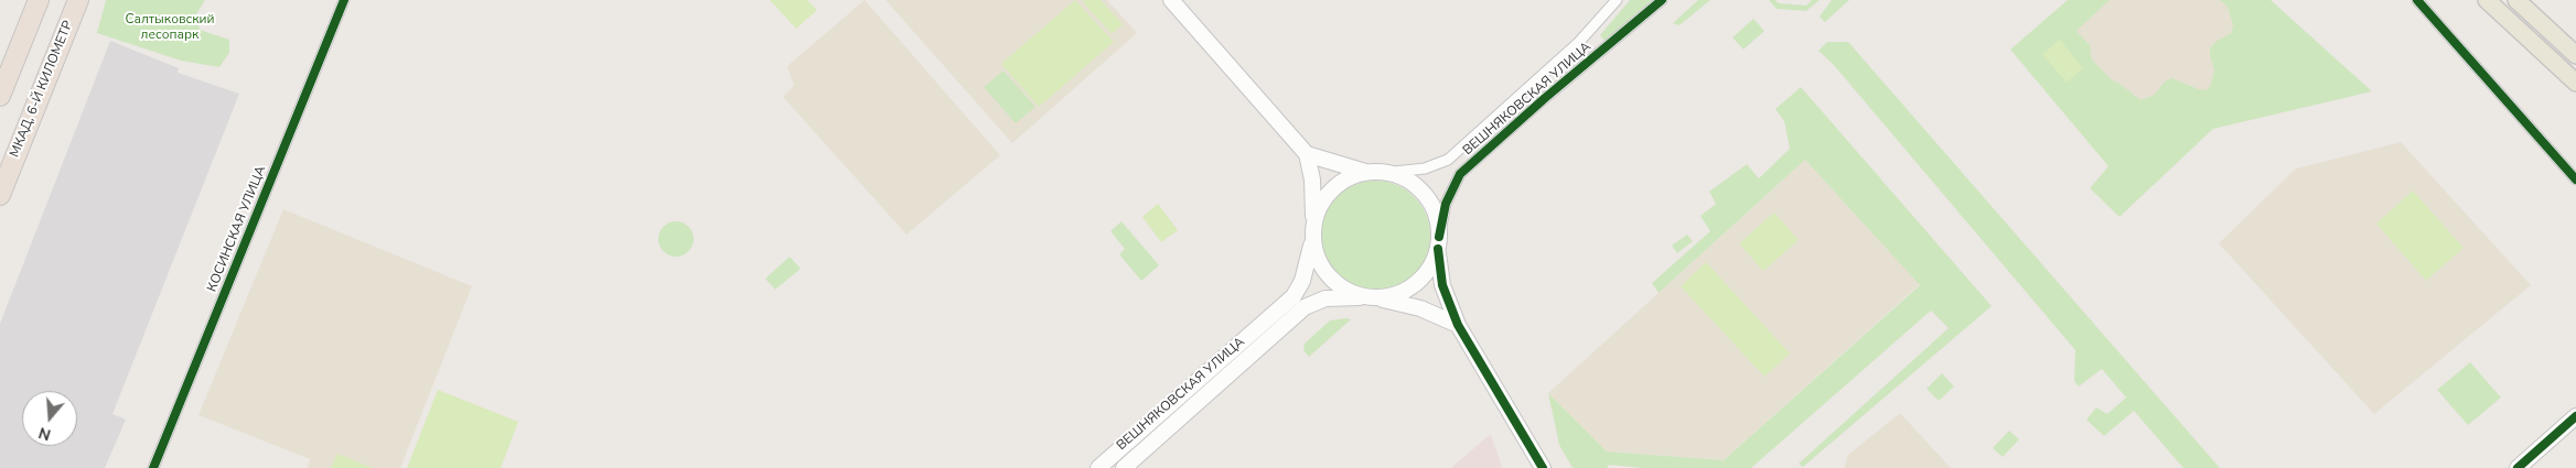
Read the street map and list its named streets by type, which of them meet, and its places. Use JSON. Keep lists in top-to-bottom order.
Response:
{
  "streets": {
    "highway": ["МКАД, 6-Й КИЛОМЕТР"],
    "main road": ["ВЕШНЯКОВСКАЯ УЛИЦА"],
    "street": ["КОСИНСКАЯ УЛИЦА"]
  },
  "parks": ["Салтыковский лесопарк"],
  "north": "bottom"
}
